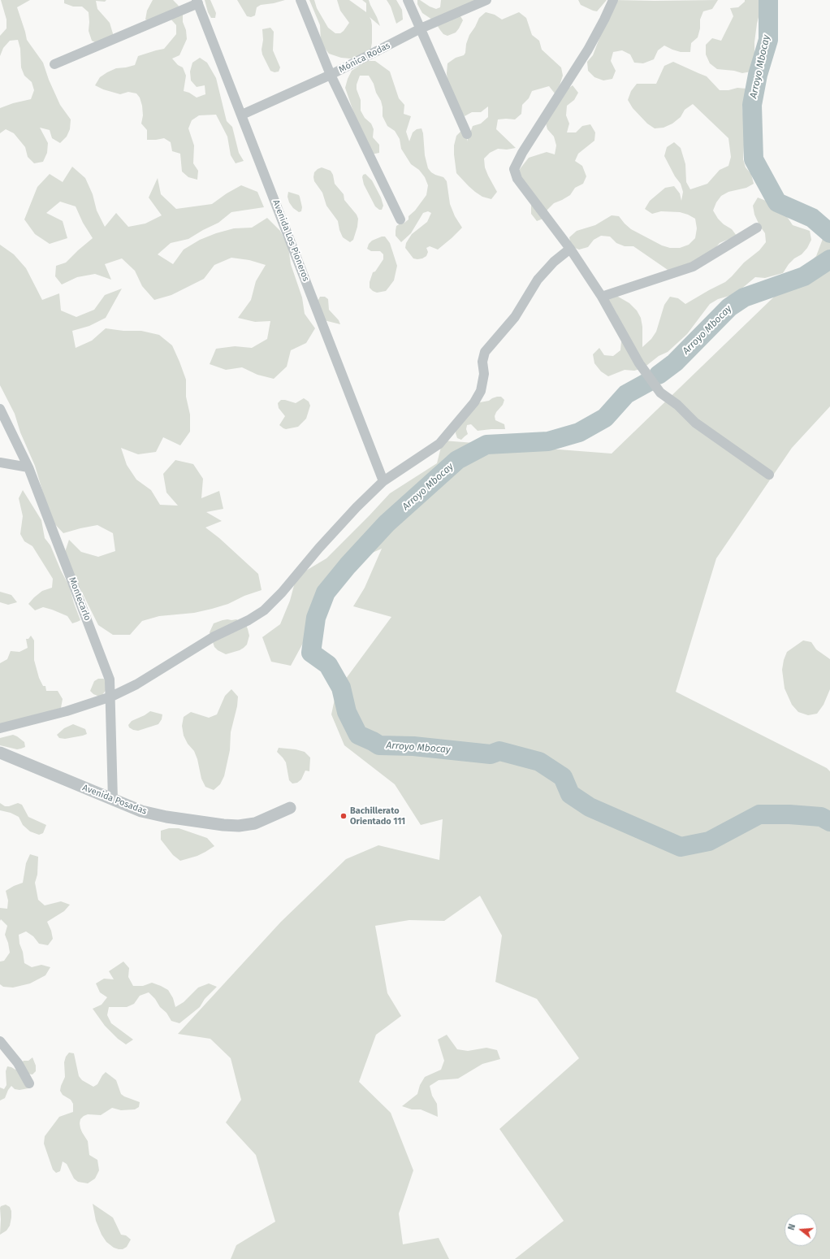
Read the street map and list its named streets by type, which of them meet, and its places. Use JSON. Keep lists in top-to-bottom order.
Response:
{
  "streets": {
    "street": [
      "Mónica Rodas",
      "Avenida Los Pioneros",
      "Montecarlo",
      "Avenida Posadas"
    ]
  },
  "crossings": [
    ["Mónica Rodas", "Avenida Los Pioneros"],
    ["Montecarlo", "Avenida Posadas"]
  ],
  "water": ["Arroyo Mbocay"],
  "places": ["Bachillerato Orientado 111"],
  "north": "left"
}
